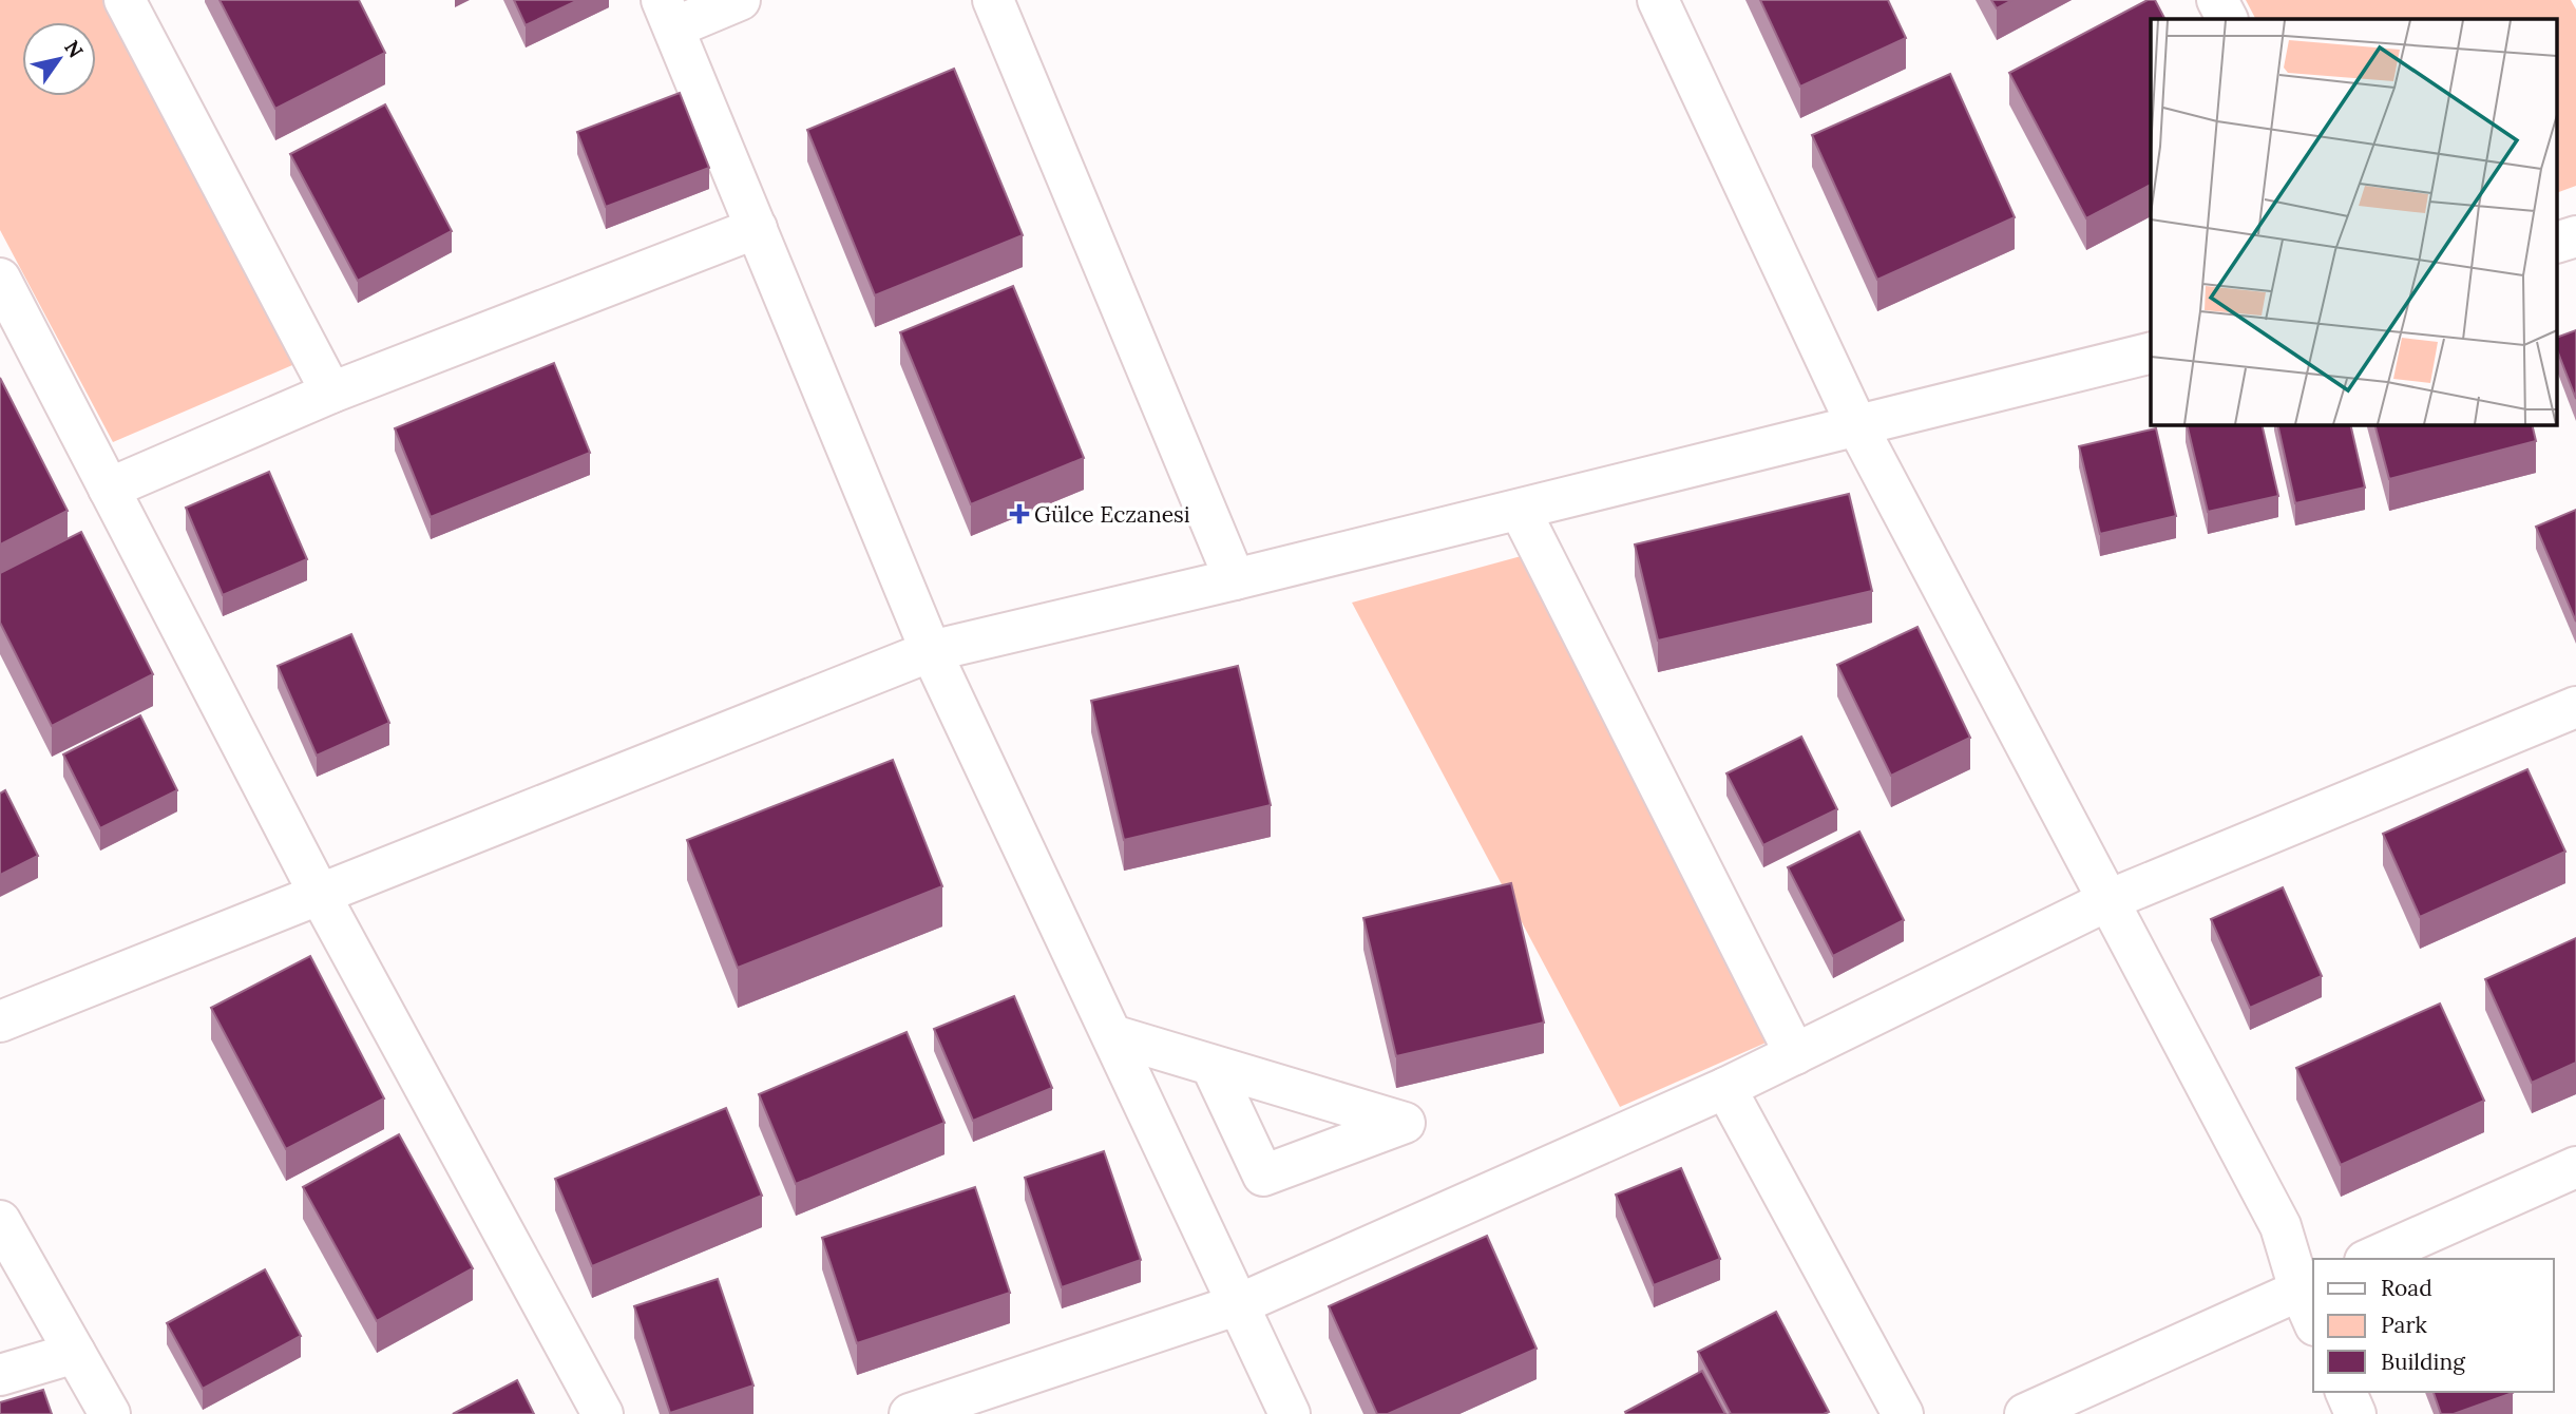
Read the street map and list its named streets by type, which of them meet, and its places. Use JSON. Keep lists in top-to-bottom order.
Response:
{
  "places": {
    "health": ["Gülce Eczanesi"]
  },
  "legend": ["Road", "Park", "Building"],
  "north": "top right"
}
